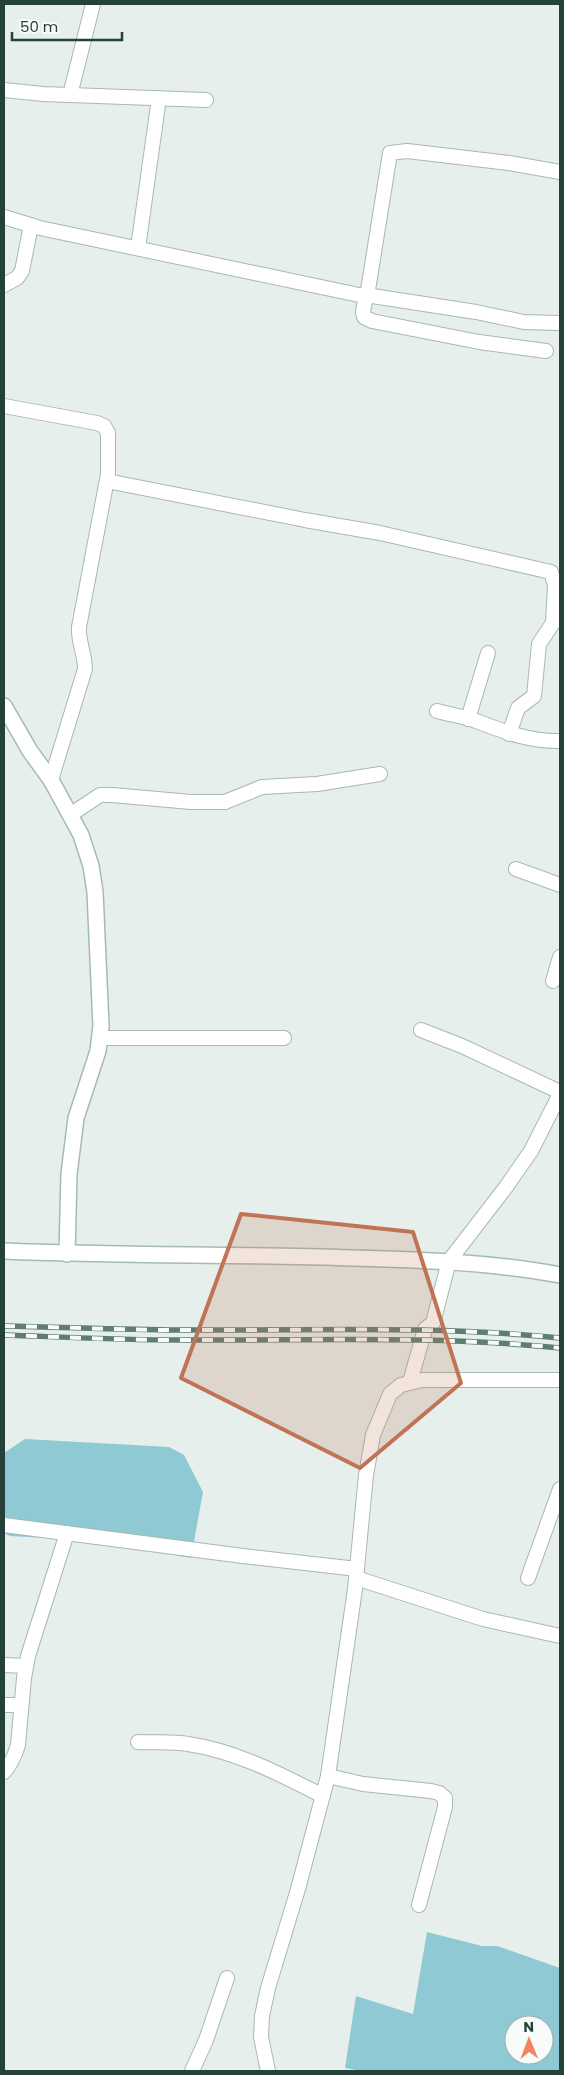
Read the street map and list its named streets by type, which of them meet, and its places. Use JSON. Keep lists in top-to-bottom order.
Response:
{
  "scale_bar": "50 m",
  "north": "top"
}
